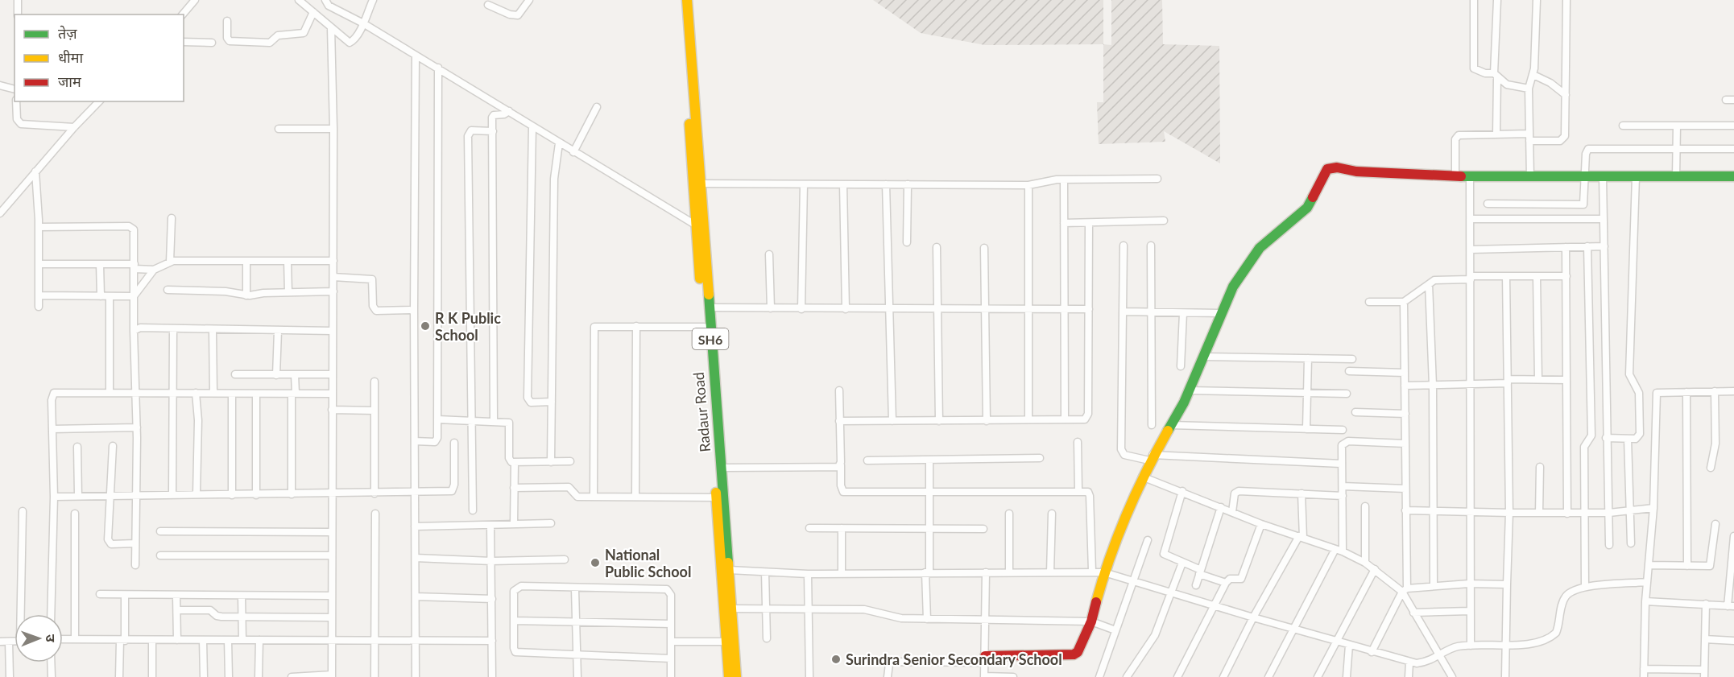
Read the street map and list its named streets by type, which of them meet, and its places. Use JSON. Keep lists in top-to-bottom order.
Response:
{
  "streets": {
    "main road": ["SH6", "Radaur Road"]
  },
  "places": ["R K Public School", "National Public School", "Surindra Senior Secondary School"],
  "legend": ["तेज़", "धीमा", "जाम"],
  "north": "right"
}
